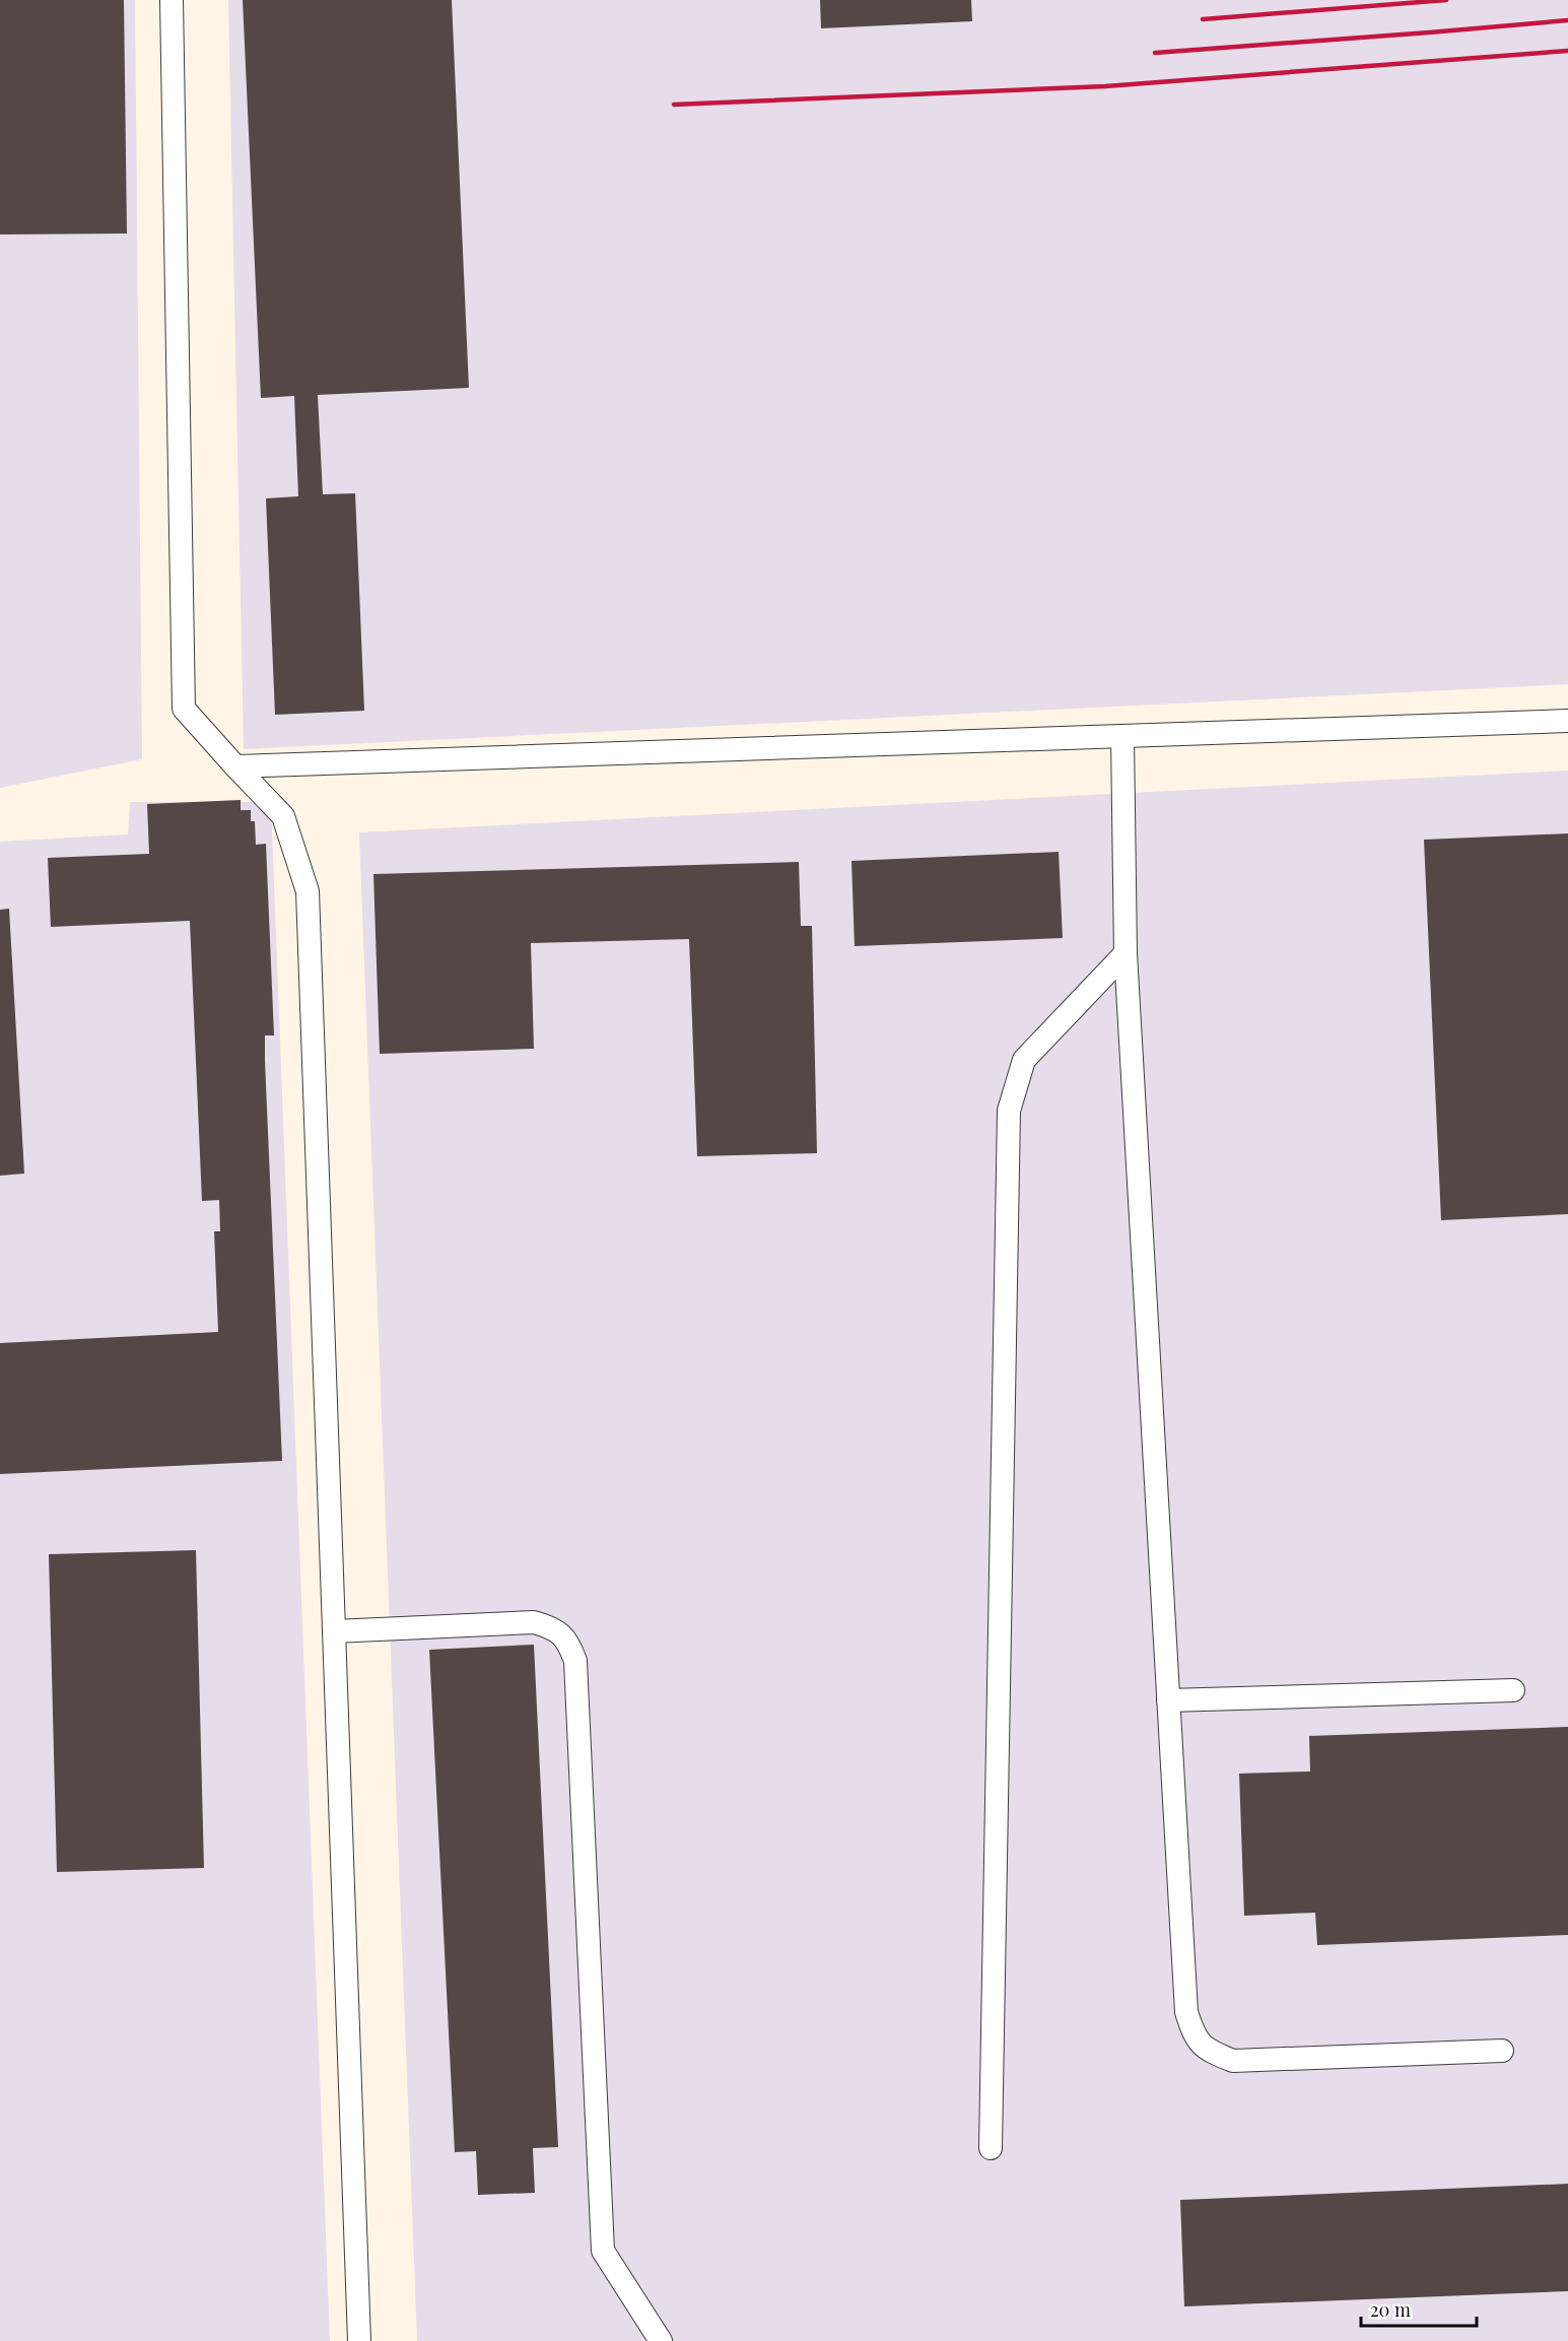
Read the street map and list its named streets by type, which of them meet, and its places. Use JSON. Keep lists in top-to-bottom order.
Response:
{
  "scale_bar": "20 m"
}
